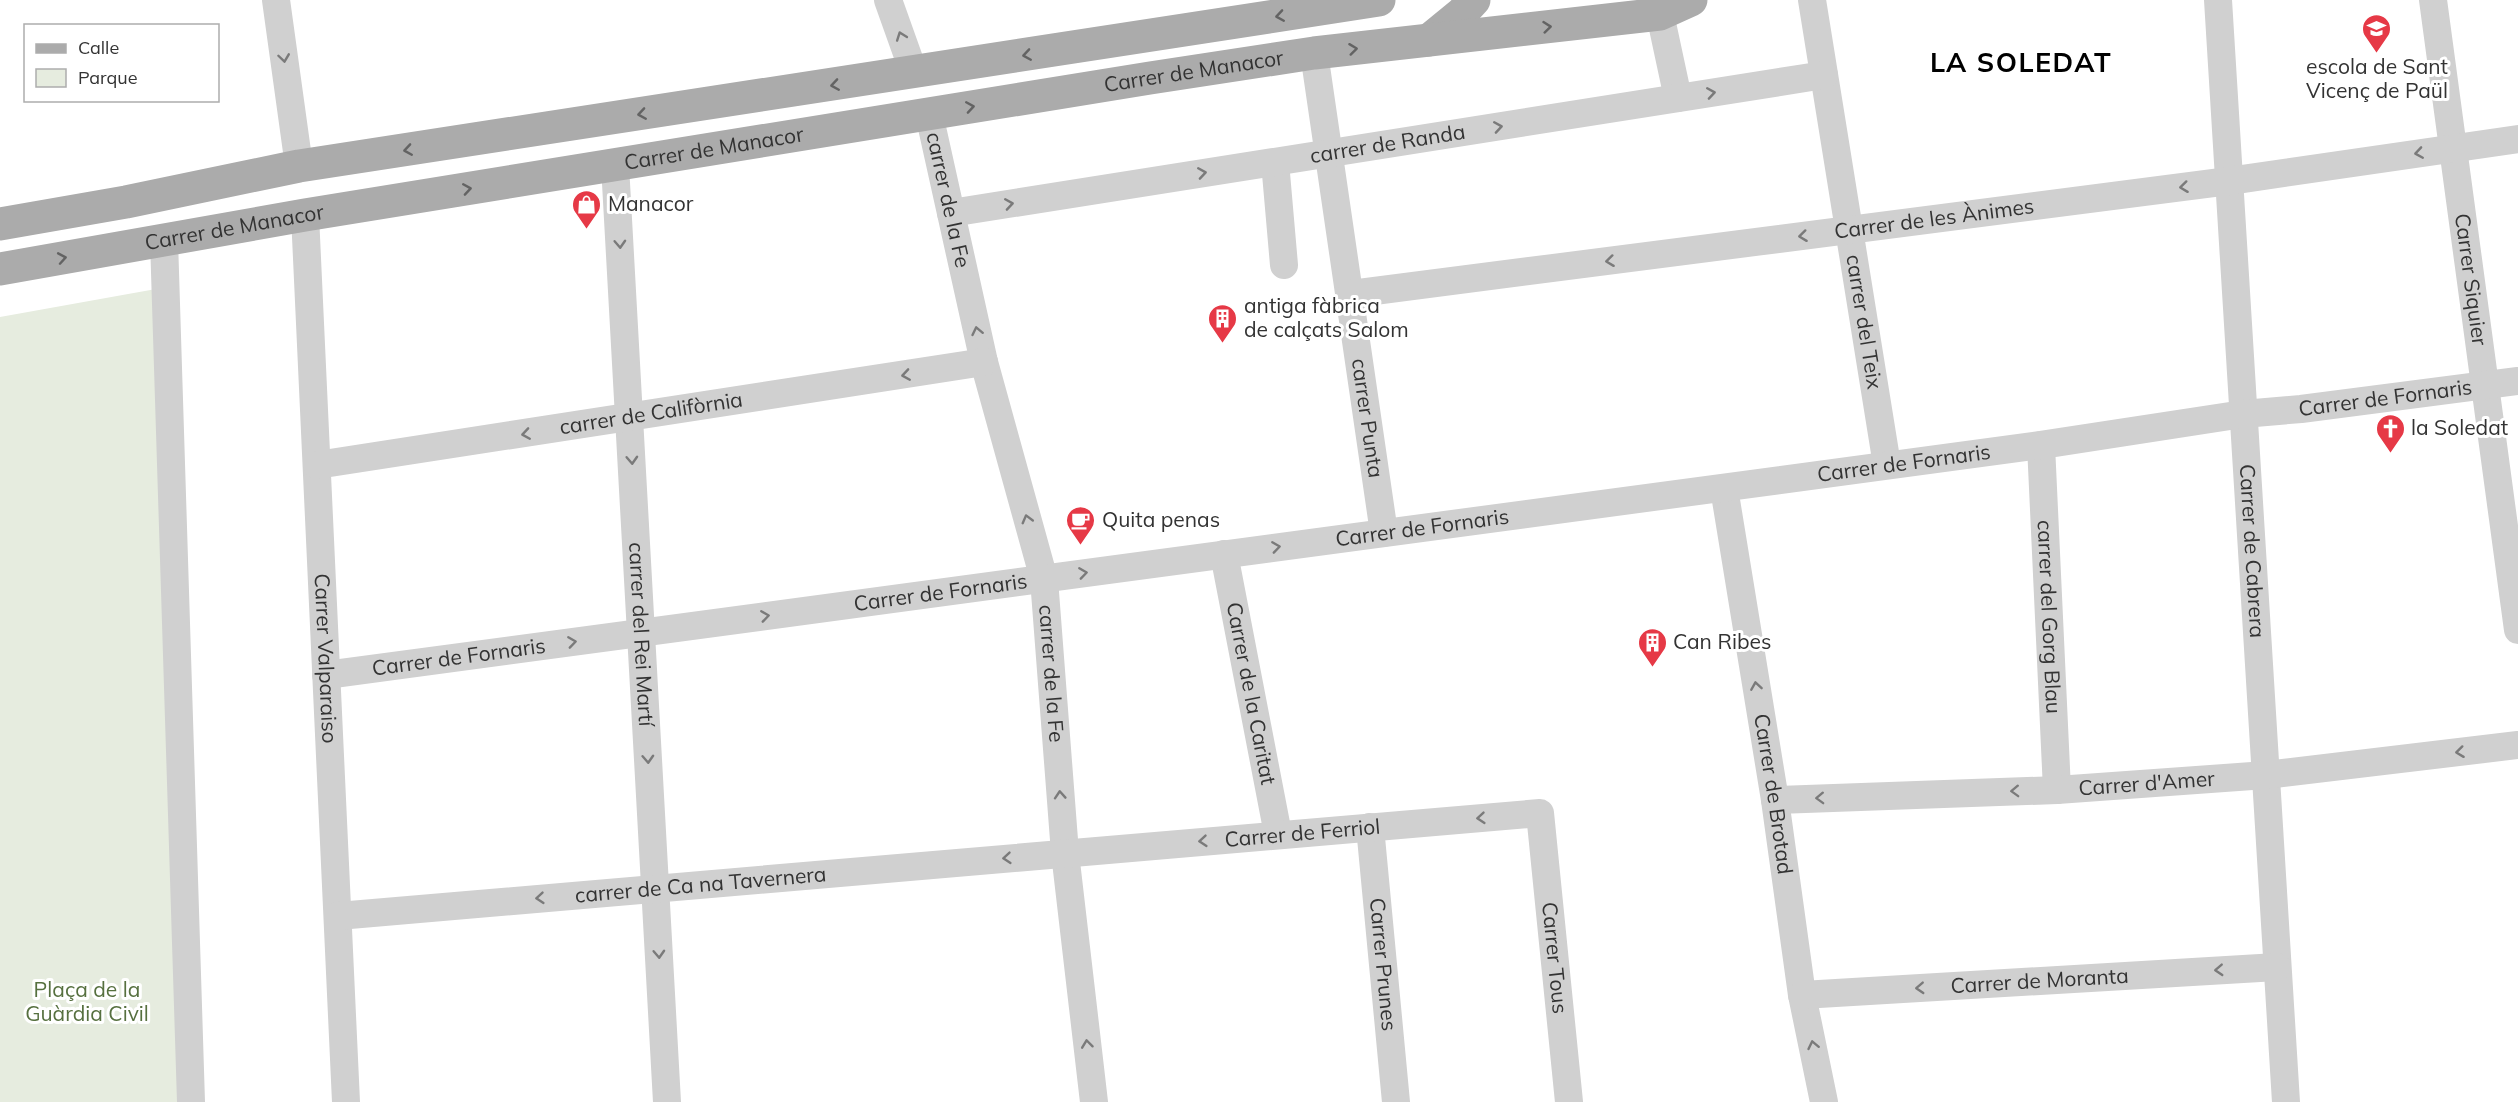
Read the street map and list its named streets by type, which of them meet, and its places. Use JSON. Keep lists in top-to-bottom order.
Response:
{
  "streets": {
    "main road": ["Carrer de Manacor"],
    "street": [
      "carrer de Randa",
      "carrer de la Fe",
      "Carrer de les Ànimes",
      "Carrer Siquier",
      "carrer del Teix",
      "Carrer de Fornaris",
      "carrer de Califòrnia",
      "carrer Punta",
      "Carrer de Cabrera",
      "carrer del Gorg Blau",
      "carrer del Rei Martí",
      "Carrer Valparaiso",
      "Carrer de la Caritat",
      "Carrer d'Amer",
      "Carrer de Brotad",
      "Carrer de Ferriol",
      "carrer de Ca na Tavernera",
      "Carrer Tous",
      "Carrer Prunes",
      "Carrer de Moranta"
    ]
  },
  "crossings": [
    ["Carrer de Manacor", "carrer de la Fe"],
    ["Carrer de Manacor", "carrer Punta"],
    ["Carrer de Manacor", "carrer del Rei Martí"],
    ["Carrer de Manacor", "Carrer Valparaiso"],
    ["carrer de Randa", "carrer de la Fe"],
    ["carrer de Randa", "carrer del Teix"],
    ["carrer de Randa", "carrer Punta"],
    ["carrer de la Fe", "Carrer de Fornaris"],
    ["carrer de la Fe", "carrer de Califòrnia"],
    ["carrer de la Fe", "Carrer de Ferriol"],
    ["carrer de la Fe", "carrer de Ca na Tavernera"],
    ["Carrer de les Ànimes", "Carrer Siquier"],
    ["Carrer de les Ànimes", "carrer del Teix"],
    ["Carrer de les Ànimes", "carrer Punta"],
    ["Carrer de les Ànimes", "Carrer de Cabrera"],
    ["Carrer Siquier", "Carrer de Fornaris"],
    ["carrer del Teix", "Carrer de Fornaris"],
    ["Carrer de Fornaris", "carrer Punta"],
    ["Carrer de Fornaris", "Carrer de Cabrera"],
    ["Carrer de Fornaris", "carrer del Gorg Blau"],
    ["Carrer de Fornaris", "carrer del Rei Martí"],
    ["Carrer de Fornaris", "Carrer Valparaiso"],
    ["Carrer de Fornaris", "Carrer de la Caritat"],
    ["Carrer de Fornaris", "Carrer de Brotad"],
    ["carrer de Califòrnia", "carrer del Rei Martí"],
    ["carrer de Califòrnia", "Carrer Valparaiso"],
    ["Carrer de Cabrera", "Carrer d'Amer"],
    ["Carrer de Cabrera", "Carrer de Moranta"],
    ["carrer del Gorg Blau", "Carrer d'Amer"],
    ["carrer del Rei Martí", "carrer de Ca na Tavernera"],
    ["Carrer Valparaiso", "carrer de Ca na Tavernera"],
    ["Carrer de la Caritat", "Carrer de Ferriol"],
    ["Carrer d'Amer", "Carrer de Brotad"],
    ["Carrer de Brotad", "Carrer de Moranta"],
    ["Carrer de Ferriol", "carrer de Ca na Tavernera"],
    ["Carrer de Ferriol", "Carrer Tous"],
    ["Carrer de Ferriol", "Carrer Prunes"]
  ],
  "one_way": [
    "carrer de Randa",
    "carrer de la Fe",
    "Carrer de les Ànimes",
    "Carrer de Fornaris",
    "carrer de Califòrnia",
    "carrer del Rei Martí",
    "Carrer d'Amer",
    "Carrer de Brotad",
    "Carrer de Ferriol",
    "carrer de Ca na Tavernera",
    "Carrer de Moranta"
  ],
  "districts": ["LA SOLEDAT"],
  "parks": ["Plaça de la Guàrdia Civil"],
  "places": {
    "school or university": ["escola de Sant Vicenç de Paül"],
    "shop": ["Manacor"],
    "building": ["antiga fàbrica de calçats Salom", "Can Ribes"],
    "church": ["la Soledat"],
    "cafe": ["Quita penas"]
  },
  "legend": ["Calle", "Parque"]
}
